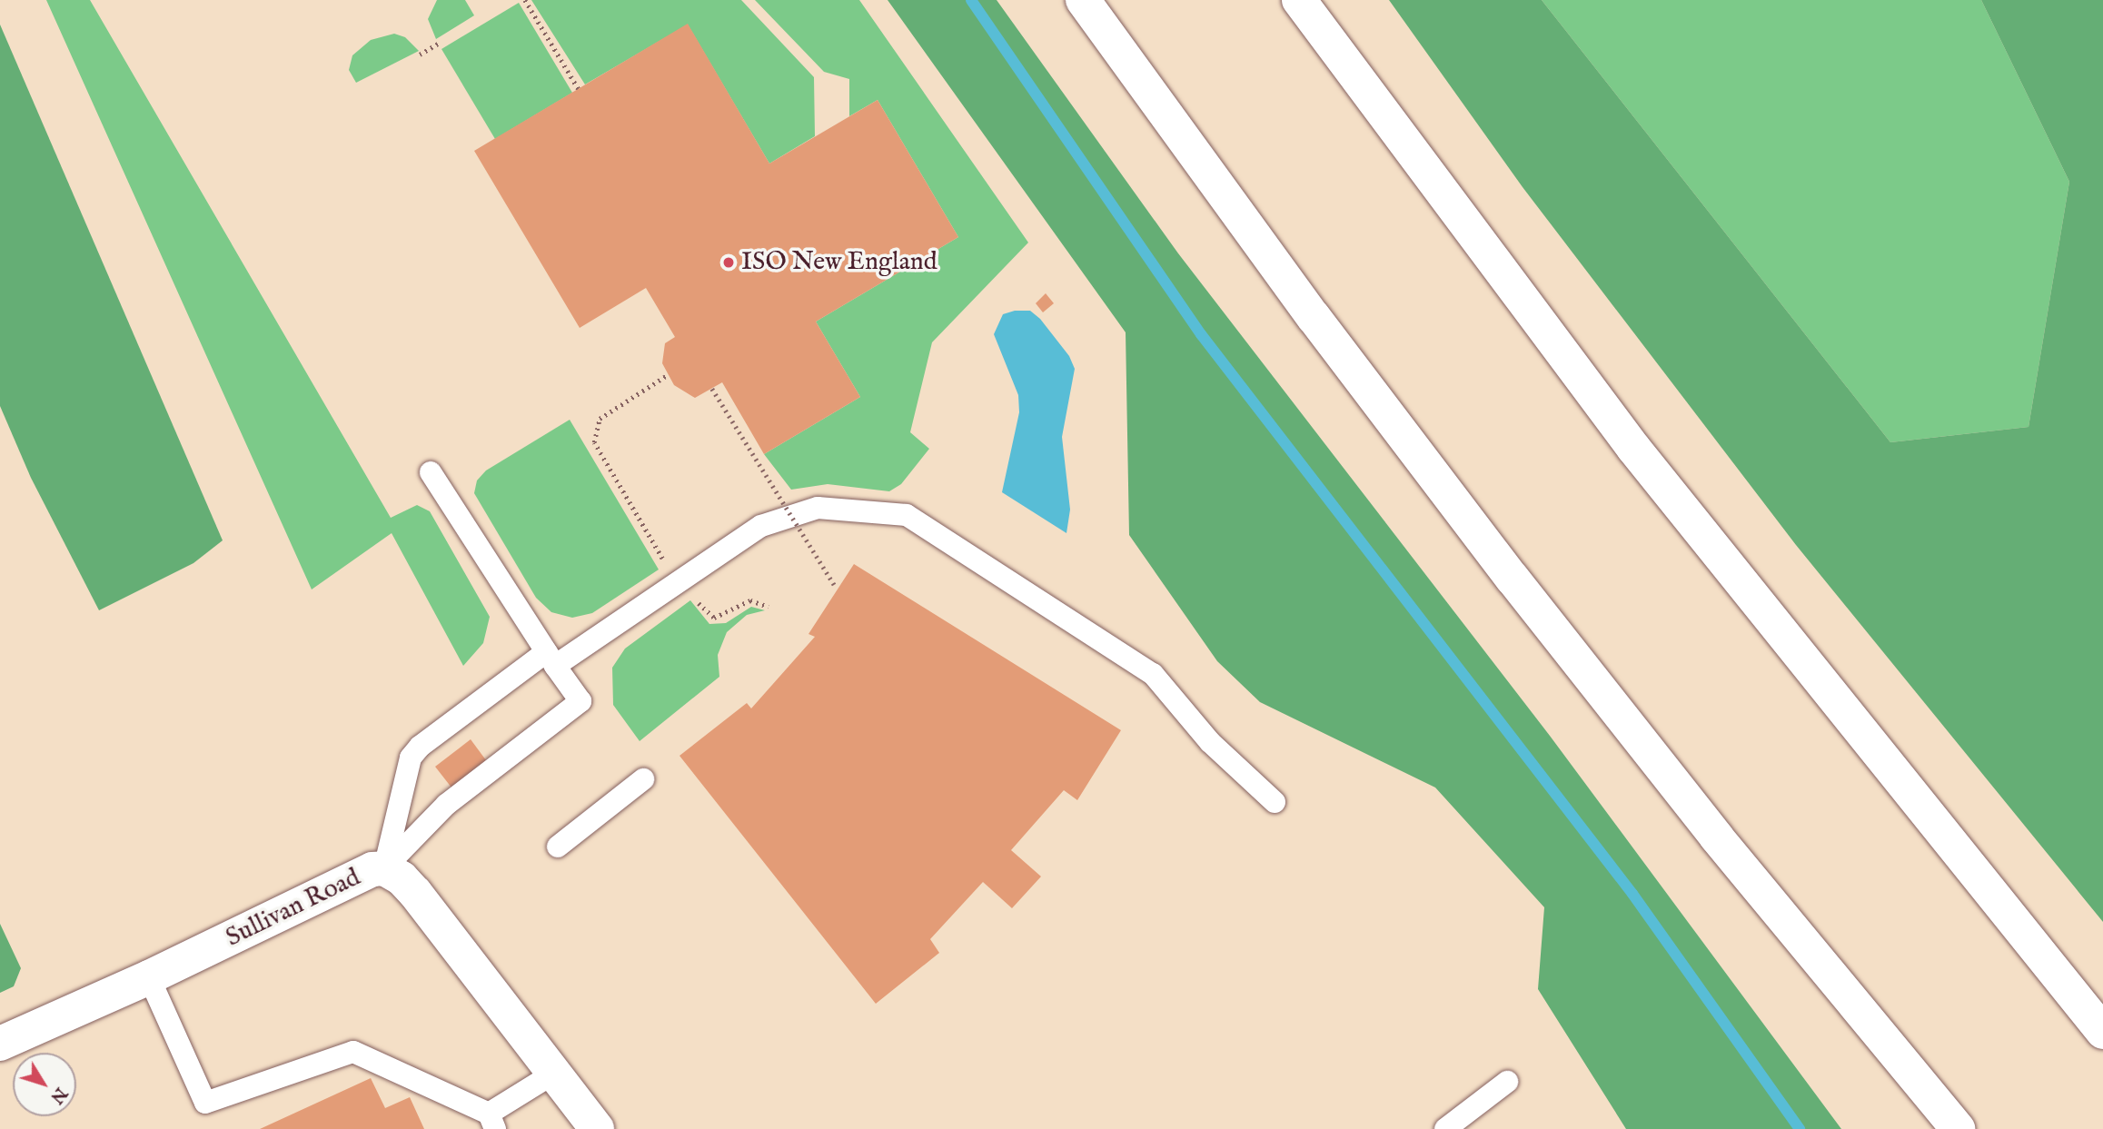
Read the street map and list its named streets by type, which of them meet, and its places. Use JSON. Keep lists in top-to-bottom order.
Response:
{
  "streets": {
    "main road": ["Sullivan Road"]
  },
  "places": ["ISO New England"],
  "north": "bottom right"
}
